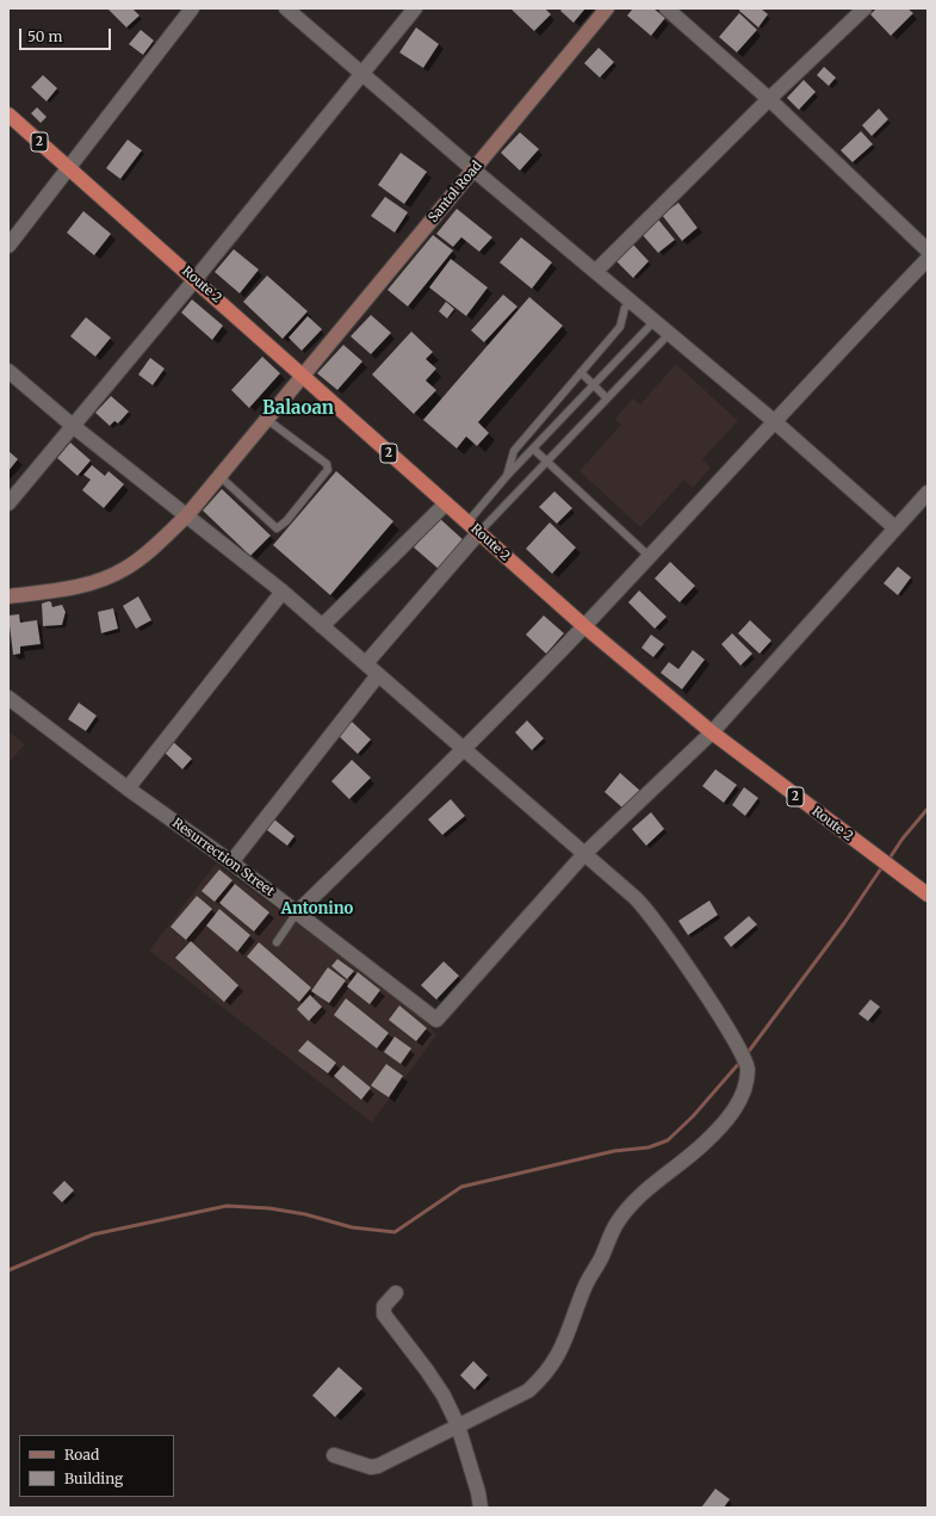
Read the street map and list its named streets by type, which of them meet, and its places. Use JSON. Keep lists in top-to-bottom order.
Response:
{
  "streets": {
    "highway": ["2", "Route 2"],
    "main road": ["Santol Road"],
    "street": ["Resurrection Street"]
  },
  "crossings": [
    ["2", "Route 2"],
    ["Santol Road", "Route 2"]
  ],
  "districts": ["Balaoan", "Antonino"],
  "legend": ["Road", "Building"],
  "scale_bar": "50 m"
}
